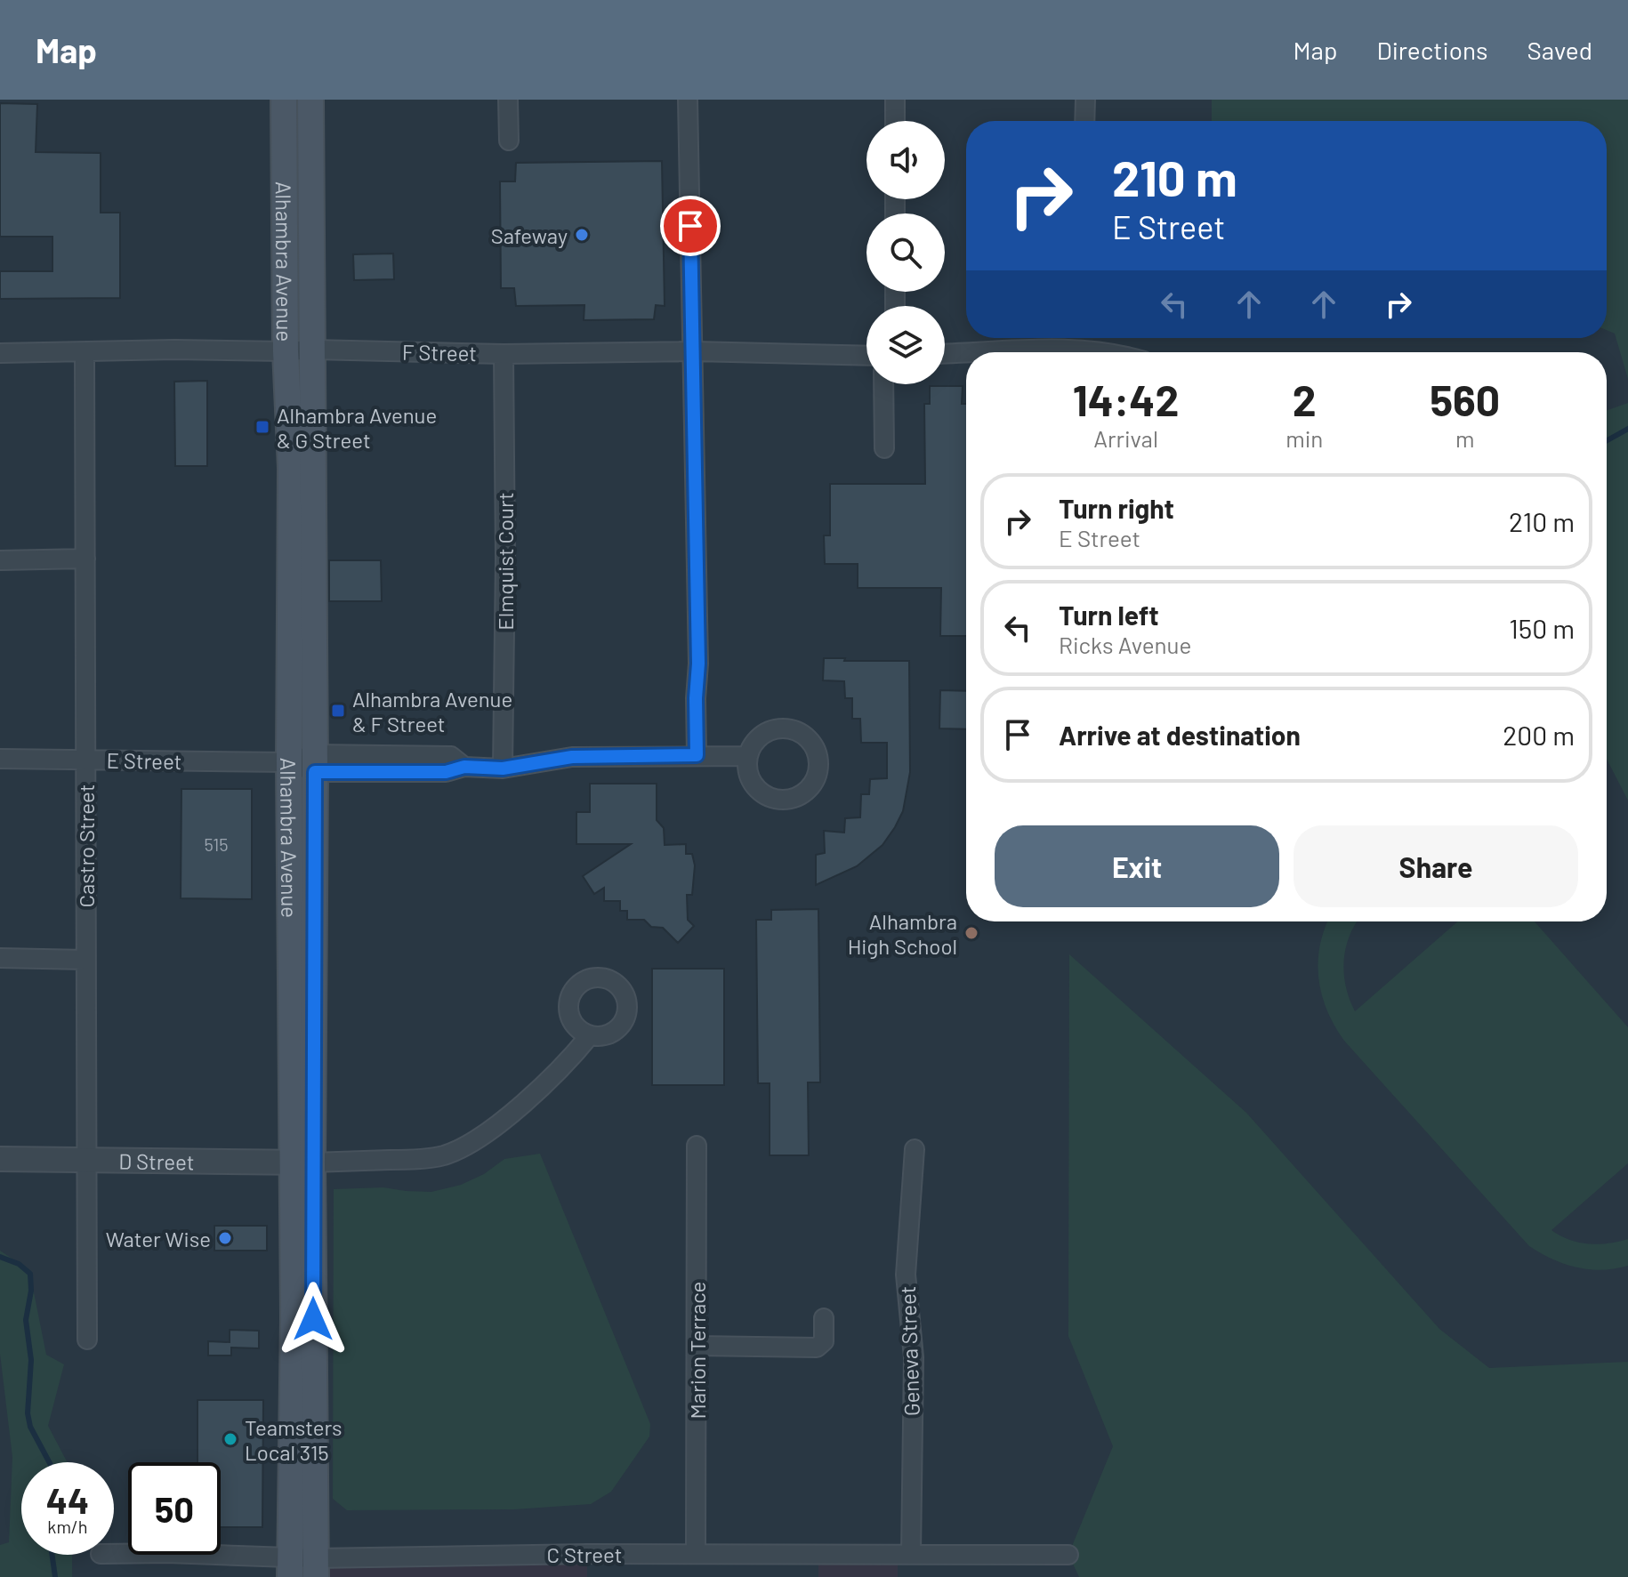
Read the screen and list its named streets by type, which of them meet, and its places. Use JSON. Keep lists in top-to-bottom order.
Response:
{
  "streets": {
    "main road": ["Alhambra Avenue"],
    "street": [
      "F Street",
      "Elmquist Court",
      "E Street",
      "Castro Street",
      "D Street",
      "Marion Terrace",
      "Geneva Street",
      "C Street"
    ]
  },
  "crossings": [
    ["Alhambra Avenue", "F Street"],
    ["Alhambra Avenue", "E Street"],
    ["Alhambra Avenue", "D Street"],
    ["Alhambra Avenue", "C Street"],
    ["F Street", "Elmquist Court"],
    ["F Street", "Castro Street"],
    ["Elmquist Court", "E Street"],
    ["E Street", "Castro Street"],
    ["Castro Street", "D Street"],
    ["Marion Terrace", "C Street"],
    ["Geneva Street", "C Street"]
  ],
  "places": {
    "other": [
      "Safeway",
      "Alhambra High School",
      "Water Wise",
      "Teamsters Local 315"
    ],
    "transit": ["Alhambra Avenue & G Street", "Alhambra Avenue & F Street"]
  },
  "house_numbers": ["515"],
  "page": {
    "header": "Map",
    "nav": ["Map", "Directions", "Saved"],
    "turn": ["210 m", "E Street"],
    "eta": [
      "14:42",
      "Arrival",
      "2",
      "min",
      "560",
      "m"
    ],
    "list": [
      {
        "name": "Turn right",
        "note": "E Street",
        "value": "210 m"
      },
      {
        "name": "Turn left",
        "note": "Ricks Avenue",
        "value": "150 m"
      },
      {
        "name": "Arrive at destination",
        "value": "200 m"
      }
    ],
    "buttons": ["Exit", "Share"],
    "speed": "44 km/h",
    "limit": "50"
  }
}
